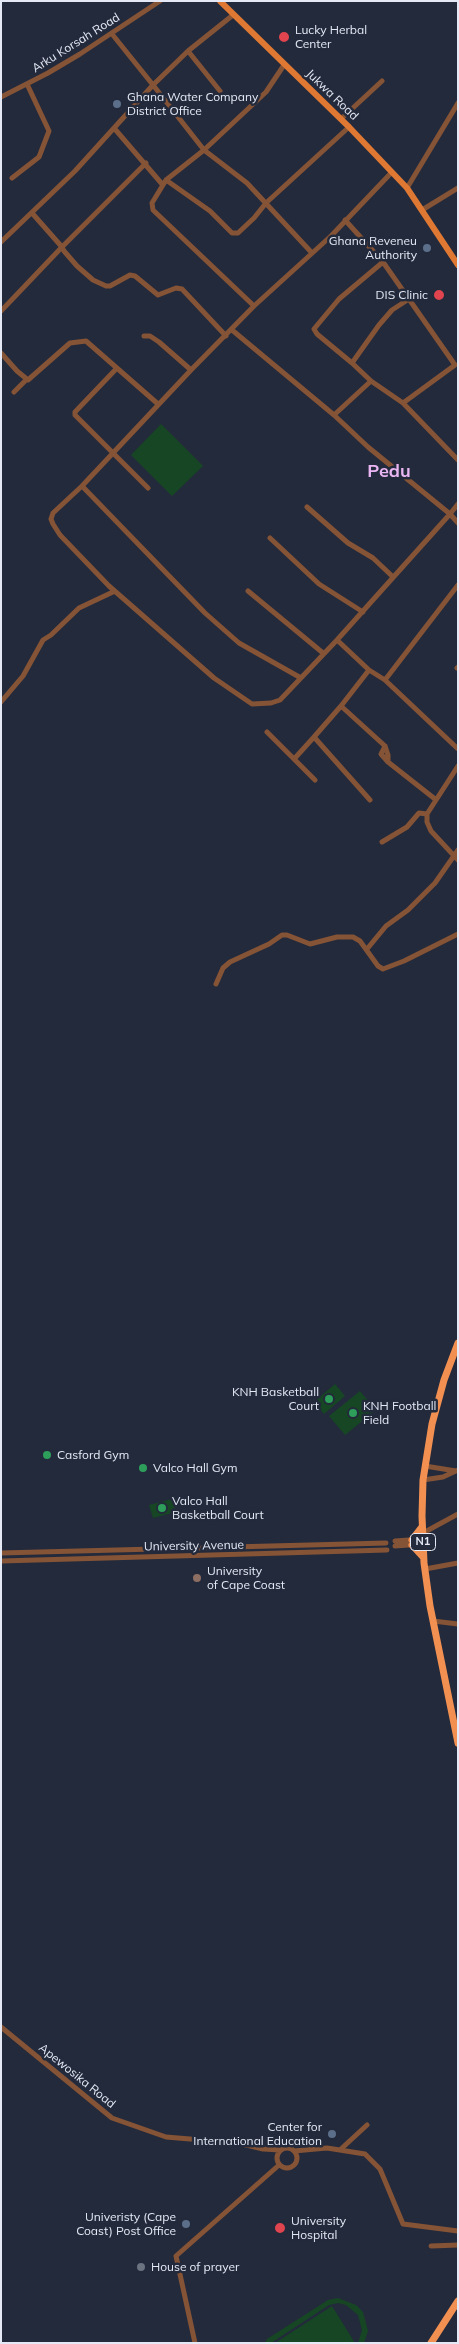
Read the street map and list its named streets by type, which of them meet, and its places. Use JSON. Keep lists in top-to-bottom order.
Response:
{
  "streets": {
    "highway": ["N1"],
    "main road": ["Jukwa Road"],
    "street": ["Arku Korsah Road", "University Avenue", "Apewosika Road"]
  },
  "districts": ["Pedu"],
  "places": [
    "Lucky Herbal Center",
    "Ghana Water Company District Office",
    "Ghana Reveneu Authority",
    "DIS Clinic",
    "KNH Basketball Court",
    "KNH Football Field",
    "Casford Gym",
    "Valco Hall Gym",
    "Valco Hall Basketball Court",
    "University of Cape Coast",
    "Center for International Education",
    "Univeristy (Cape Coast) Post Office",
    "University Hospital",
    "House of prayer"
  ]
}
